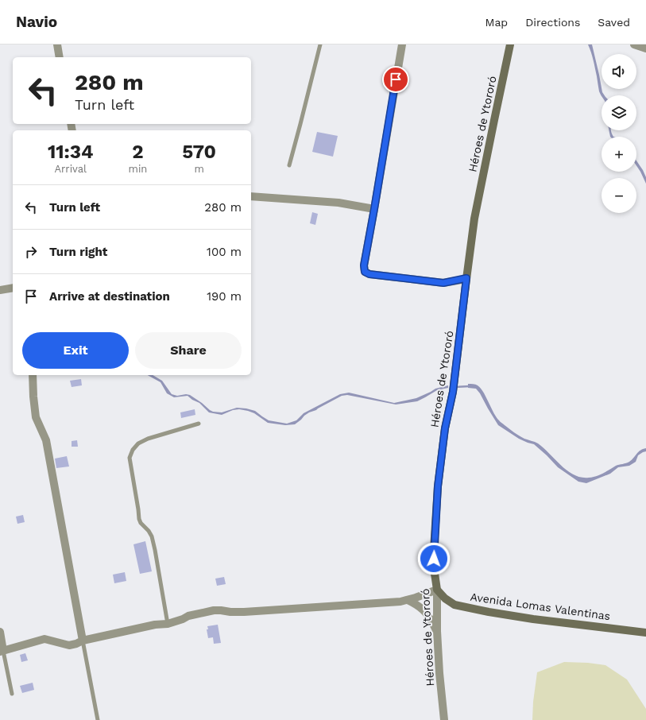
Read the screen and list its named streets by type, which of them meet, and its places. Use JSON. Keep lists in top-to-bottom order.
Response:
{
  "streets": {
    "main road": ["Héroes de Ytororó", "Avenida Lomas Valentinas"]
  },
  "crossings": [
    ["Héroes de Ytororó", "Avenida Lomas Valentinas"]
  ],
  "page": {
    "header": "Navio",
    "nav": ["Map", "Directions", "Saved"],
    "map_buttons": ["+", "−"],
    "turn": ["280 m", "Turn left"],
    "eta": [
      "11:34",
      "Arrival",
      "2",
      "min",
      "570",
      "m"
    ],
    "list": [
      {
        "name": "Turn left",
        "value": "280 m"
      },
      {
        "name": "Turn right",
        "value": "100 m"
      },
      {
        "name": "Arrive at destination",
        "value": "190 m"
      }
    ],
    "buttons": ["Exit", "Share"]
  }
}
